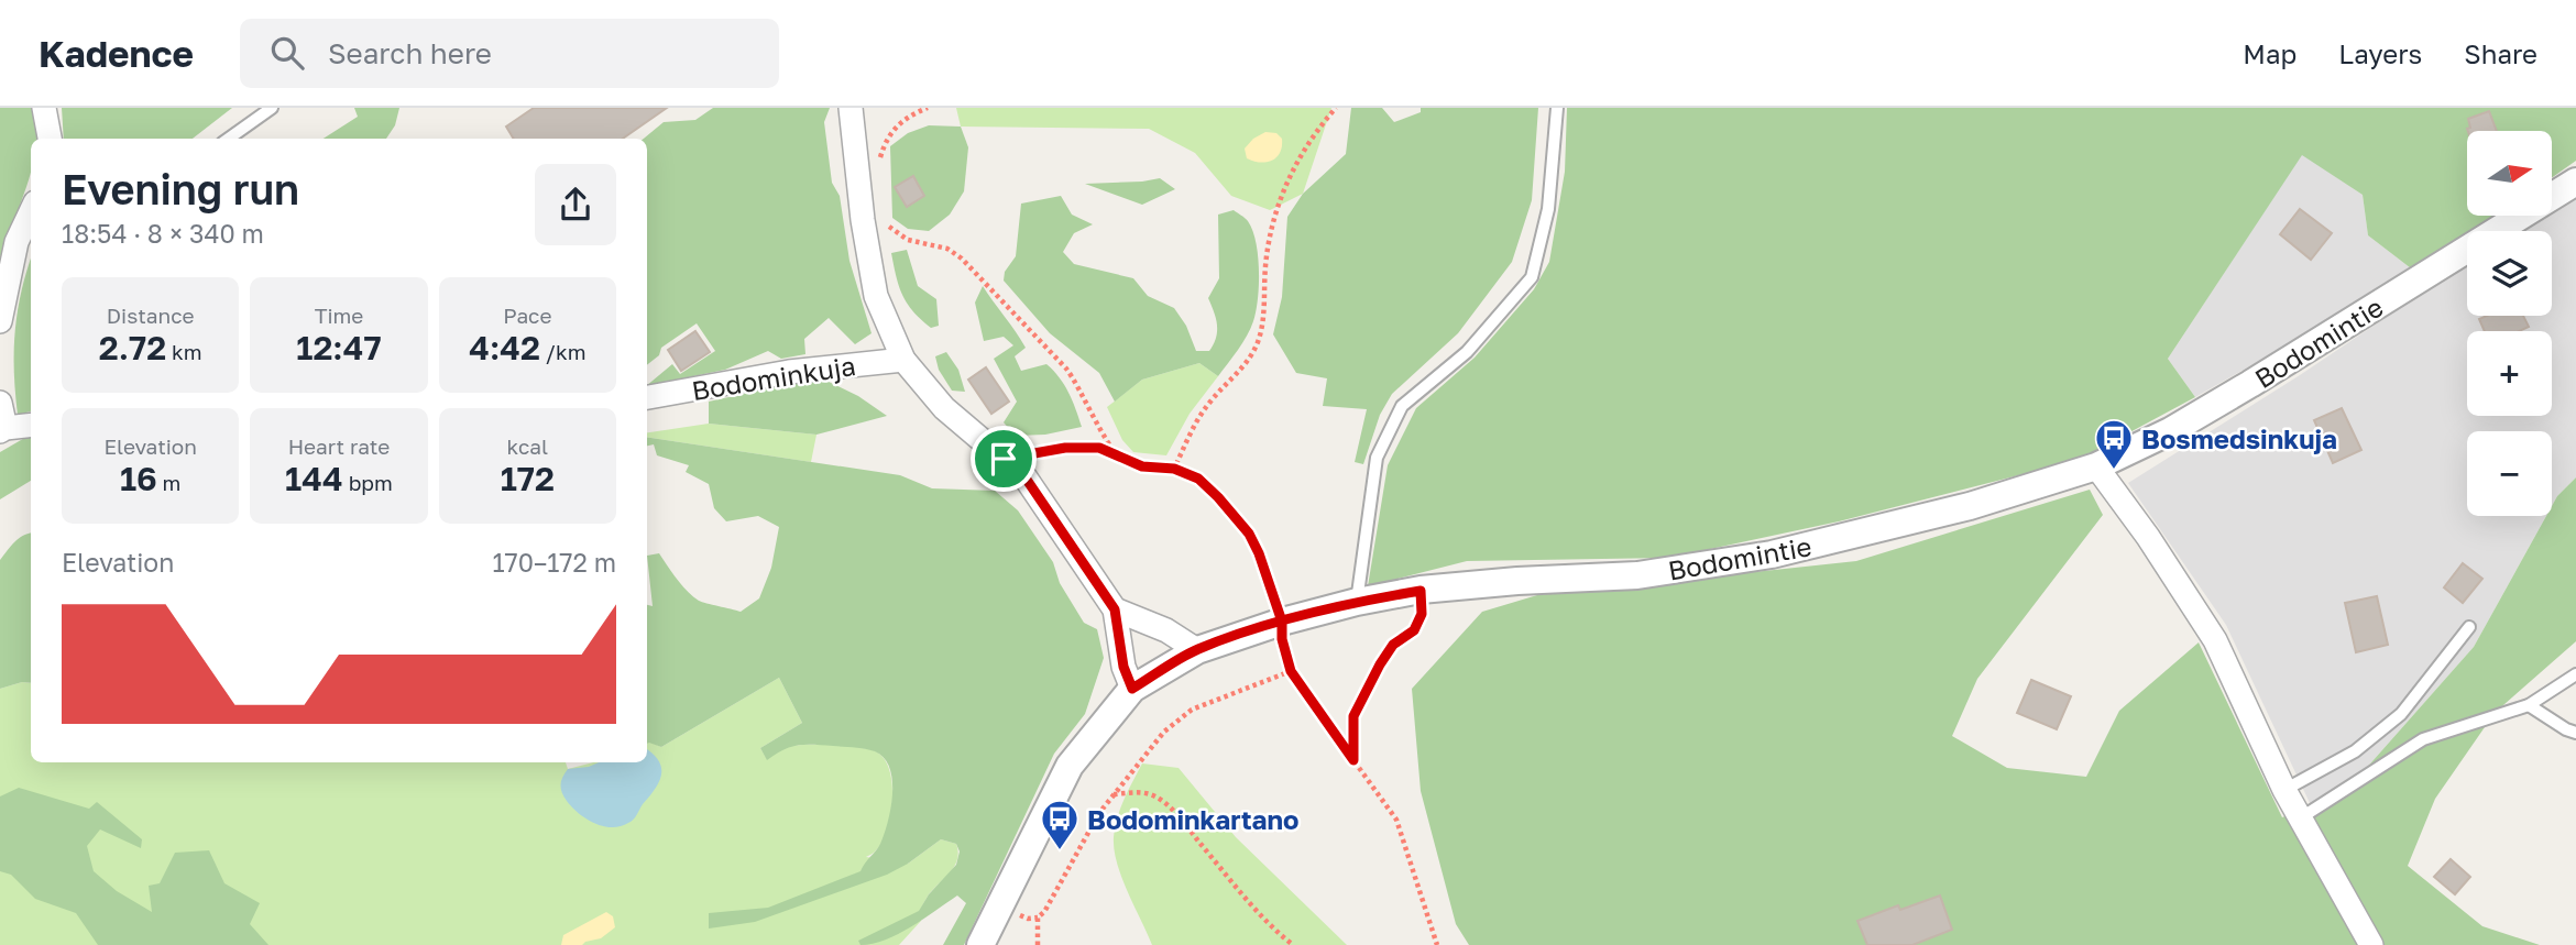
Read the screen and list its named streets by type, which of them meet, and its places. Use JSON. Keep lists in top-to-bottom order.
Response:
{
  "streets": {
    "street": ["Bodomintie", "Bodominkuja"]
  },
  "places": {
    "bus stop": ["Bosmedsinkuja", "Bodominkartano"]
  },
  "north": "right",
  "page": {
    "header": "Kadence",
    "search": "Search here",
    "nav": ["Map", "Layers", "Share"],
    "map_buttons": ["+", "−"],
    "heading": ["Evening run", "18:54 · 8 × 340 m"],
    "stats": [
      ["Distance", "2.72 km"],
      ["Time", "12:47"],
      ["Pace", "4:42 /km"],
      ["Elevation", "16 m"],
      ["Heart rate", "144 bpm"],
      ["kcal", "172"]
    ],
    "chart": ["Elevation", "170–172 m"]
  }
}
